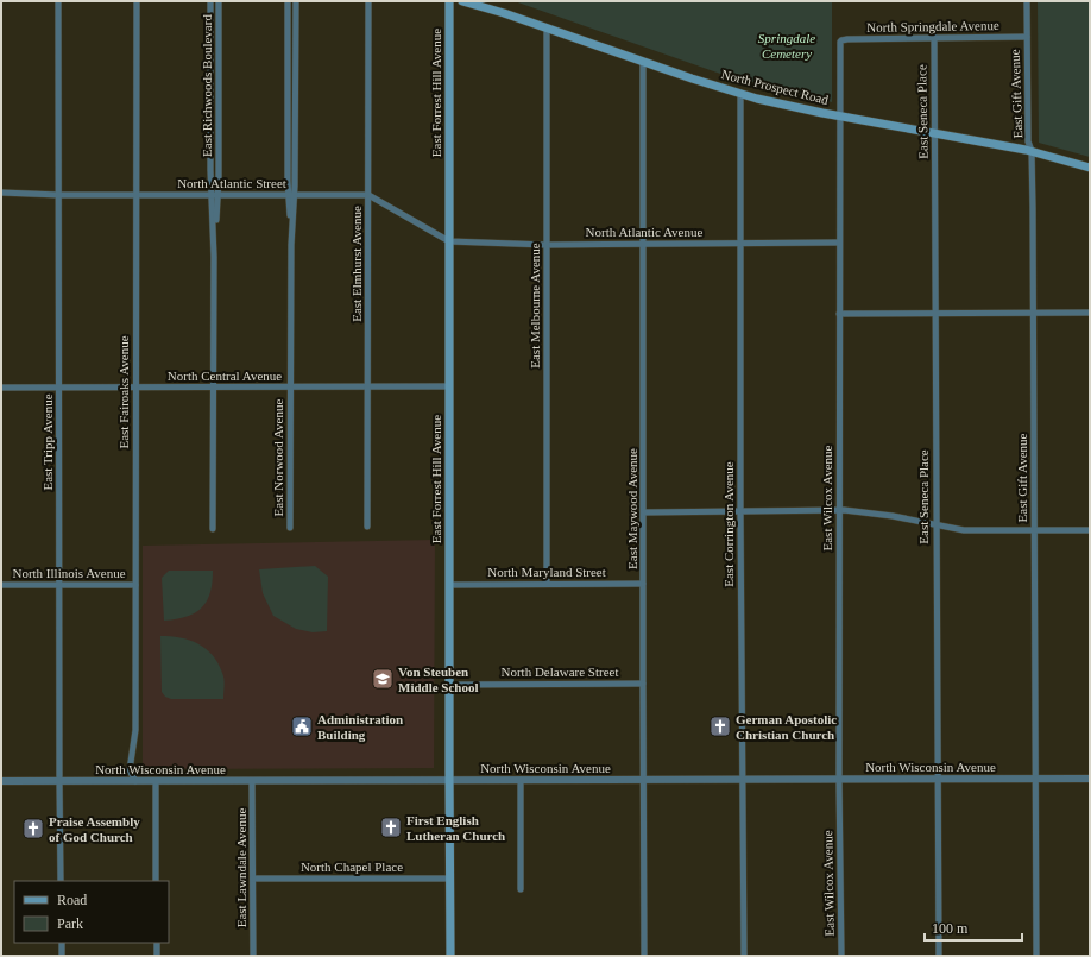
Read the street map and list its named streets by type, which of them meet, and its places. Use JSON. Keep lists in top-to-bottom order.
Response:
{
  "streets": {
    "main road": ["North Prospect Road", "East Forrest Hill Avenue"],
    "street": [
      "North Springdale Avenue",
      "East Richwoods Boulevard",
      "East Gift Avenue",
      "East Seneca Place",
      "North Atlantic Street",
      "North Atlantic Avenue",
      "East Elmhurst Avenue",
      "East Melbourne Avenue",
      "North Central Avenue",
      "East Fairoaks Avenue",
      "East Tripp Avenue",
      "East Norwood Avenue",
      "East Wilcox Avenue",
      "East Maywood Avenue",
      "East Corrington Avenue",
      "North Maryland Street",
      "North Illinois Avenue",
      "North Delaware Street",
      "North Wisconsin Avenue",
      "North Chapel Place",
      "East Lawndale Avenue"
    ]
  },
  "crossings": [
    ["North Springdale Avenue", "East Gift Avenue"],
    ["North Springdale Avenue", "East Seneca Place"],
    ["North Springdale Avenue", "East Wilcox Avenue"],
    ["East Richwoods Boulevard", "North Atlantic Street"],
    ["East Richwoods Boulevard", "North Central Avenue"],
    ["North Prospect Road", "East Gift Avenue"],
    ["North Prospect Road", "East Seneca Place"],
    ["North Prospect Road", "East Melbourne Avenue"],
    ["North Prospect Road", "East Wilcox Avenue"],
    ["North Prospect Road", "East Maywood Avenue"],
    ["North Prospect Road", "East Corrington Avenue"],
    ["East Forrest Hill Avenue", "North Atlantic Street"],
    ["East Forrest Hill Avenue", "North Atlantic Avenue"],
    ["East Forrest Hill Avenue", "North Central Avenue"],
    ["East Forrest Hill Avenue", "North Maryland Street"],
    ["East Forrest Hill Avenue", "North Delaware Street"],
    ["East Forrest Hill Avenue", "North Wisconsin Avenue"],
    ["East Forrest Hill Avenue", "North Chapel Place"],
    ["East Gift Avenue", "North Wisconsin Avenue"],
    ["East Seneca Place", "North Wisconsin Avenue"],
    ["North Atlantic Street", "North Atlantic Avenue"],
    ["North Atlantic Street", "East Elmhurst Avenue"],
    ["North Atlantic Street", "East Fairoaks Avenue"],
    ["North Atlantic Street", "East Tripp Avenue"],
    ["North Atlantic Street", "East Norwood Avenue"],
    ["North Atlantic Avenue", "East Melbourne Avenue"],
    ["North Atlantic Avenue", "East Wilcox Avenue"],
    ["North Atlantic Avenue", "East Maywood Avenue"],
    ["North Atlantic Avenue", "East Corrington Avenue"],
    ["East Elmhurst Avenue", "North Central Avenue"],
    ["East Melbourne Avenue", "North Maryland Street"],
    ["North Central Avenue", "East Fairoaks Avenue"],
    ["North Central Avenue", "East Tripp Avenue"],
    ["North Central Avenue", "East Norwood Avenue"],
    ["East Fairoaks Avenue", "North Illinois Avenue"],
    ["East Fairoaks Avenue", "North Wisconsin Avenue"],
    ["East Tripp Avenue", "North Illinois Avenue"],
    ["East Tripp Avenue", "North Wisconsin Avenue"],
    ["East Wilcox Avenue", "North Wisconsin Avenue"],
    ["East Maywood Avenue", "North Maryland Street"],
    ["East Maywood Avenue", "North Delaware Street"],
    ["East Maywood Avenue", "North Wisconsin Avenue"],
    ["East Corrington Avenue", "North Wisconsin Avenue"],
    ["North Wisconsin Avenue", "East Lawndale Avenue"],
    ["North Chapel Place", "East Lawndale Avenue"]
  ],
  "parks": ["Springdale Cemetery"],
  "places": {
    "school or university": ["Von Steuben Middle School"],
    "public building": ["Administration Building"],
    "church": ["German Apostolic Christian Church", "First English Lutheran Church", "Praise Assembly of God Church"]
  },
  "legend": ["Road", "Park"],
  "scale_bar": "100 m"
}
